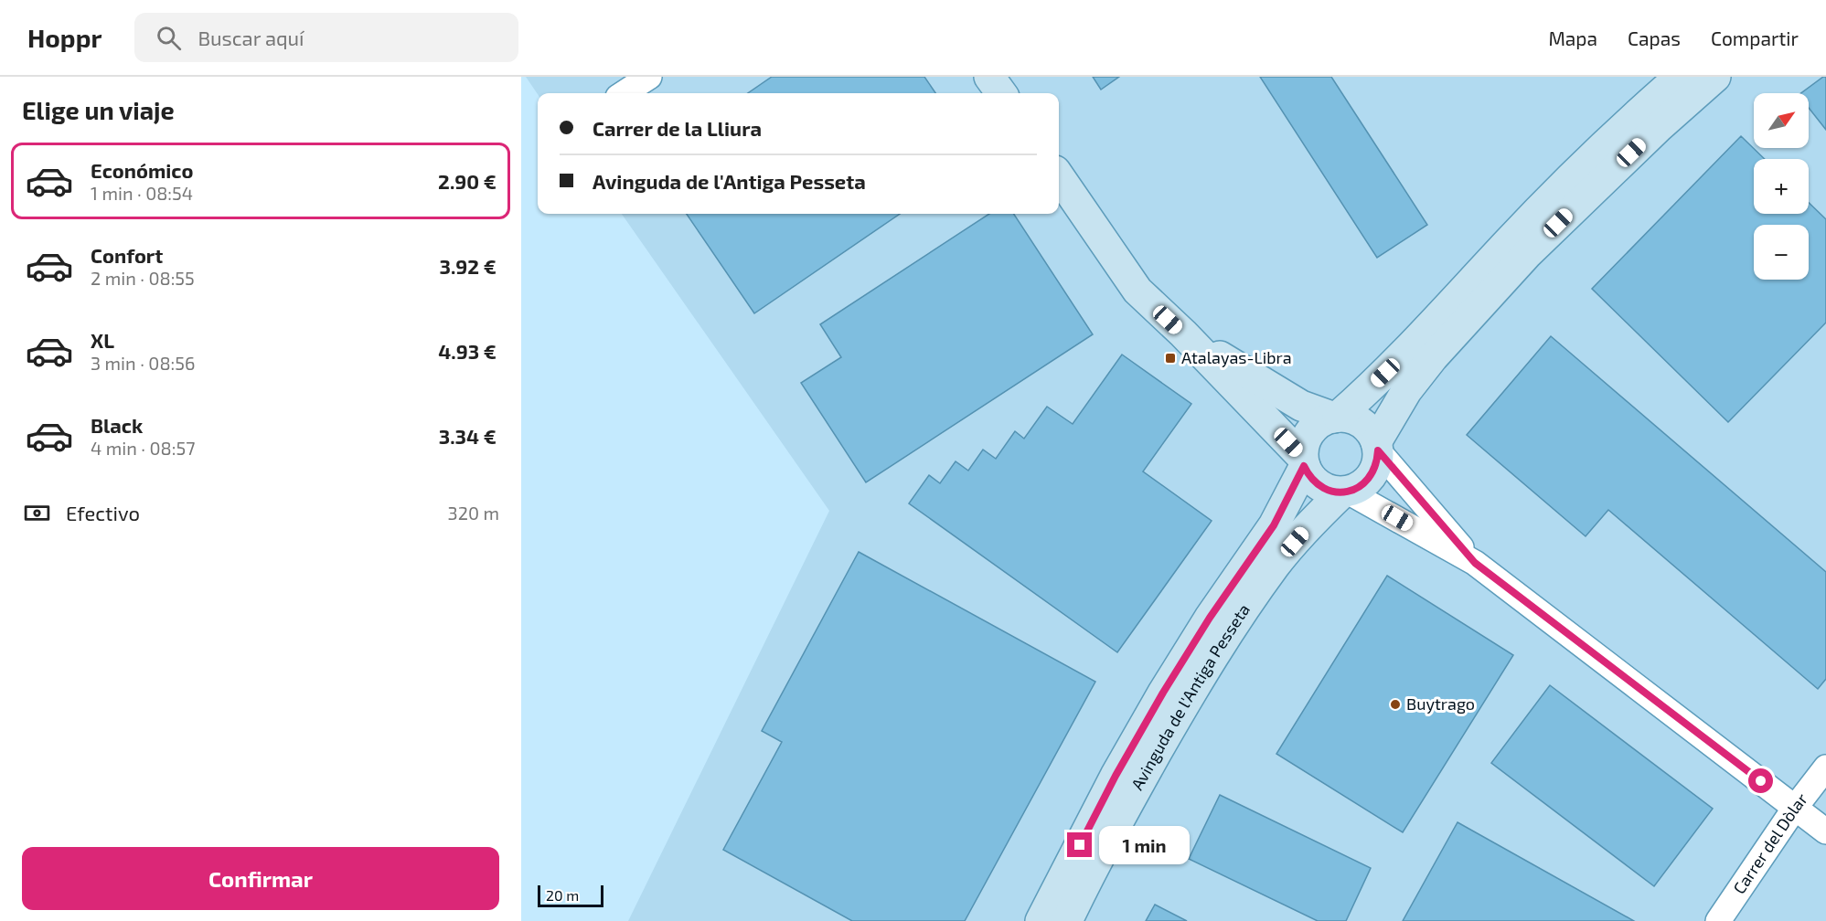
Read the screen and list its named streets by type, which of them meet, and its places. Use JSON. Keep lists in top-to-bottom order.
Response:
{
  "streets": {
    "street": ["Avinguda de l'Antiga Pesseta", "Carrer del Dòlar"]
  },
  "places": {
    "transit": ["Atalayas-Libra"],
    "other": ["Buytrago"]
  },
  "scale_bar": "20 m",
  "north": "top right",
  "page": {
    "header": "Hoppr",
    "search": "Buscar aquí",
    "nav": ["Mapa", "Capas", "Compartir"],
    "heading": "Elige un viaje",
    "map_buttons": ["+", "−"],
    "banner": ["Carrer de la Lliura", "Avinguda de l'Antiga Pesseta"],
    "list": [
      {
        "name": "Económico",
        "note": "1 min · 08:54",
        "value": "2.90 €"
      },
      {
        "name": "Confort",
        "note": "2 min · 08:55",
        "value": "3.92 €"
      },
      {
        "name": "XL",
        "note": "3 min · 08:56",
        "value": "4.93 €"
      },
      {
        "name": "Black",
        "note": "4 min · 08:57",
        "value": "3.34 €"
      }
    ],
    "pay": ["Efectivo", "320 m"],
    "bubble": "1 min",
    "buttons": "Confirmar",
    "scale": "20 m"
  }
}
